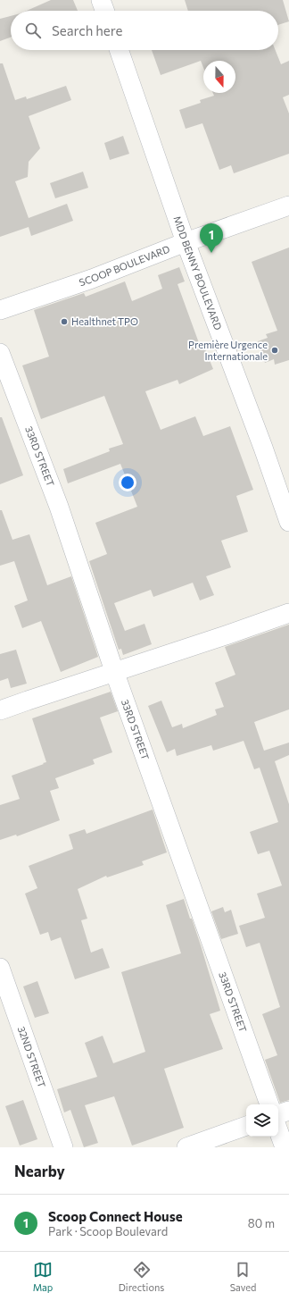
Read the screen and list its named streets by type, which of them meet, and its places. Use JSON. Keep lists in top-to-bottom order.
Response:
{
  "streets": {
    "street": [
      "SCOOP BOULEVARD",
      "MDD BENNY BOULEVARD",
      "33RD STREET",
      "32ND STREET"
    ]
  },
  "crossings": [
    ["SCOOP BOULEVARD", "MDD BENNY BOULEVARD"]
  ],
  "places": ["Healthnet TPO", "Première Urgence Internationale"],
  "north": "bottom",
  "page": {
    "search": "Search here",
    "pins": "1",
    "heading": "Nearby",
    "list": [
      {
        "mark": "1",
        "name": "Scoop Connect House",
        "note": "Park · Scoop Boulevard",
        "value": "80 m"
      }
    ],
    "nav": ["Map", "Directions", "Saved"]
  }
}
